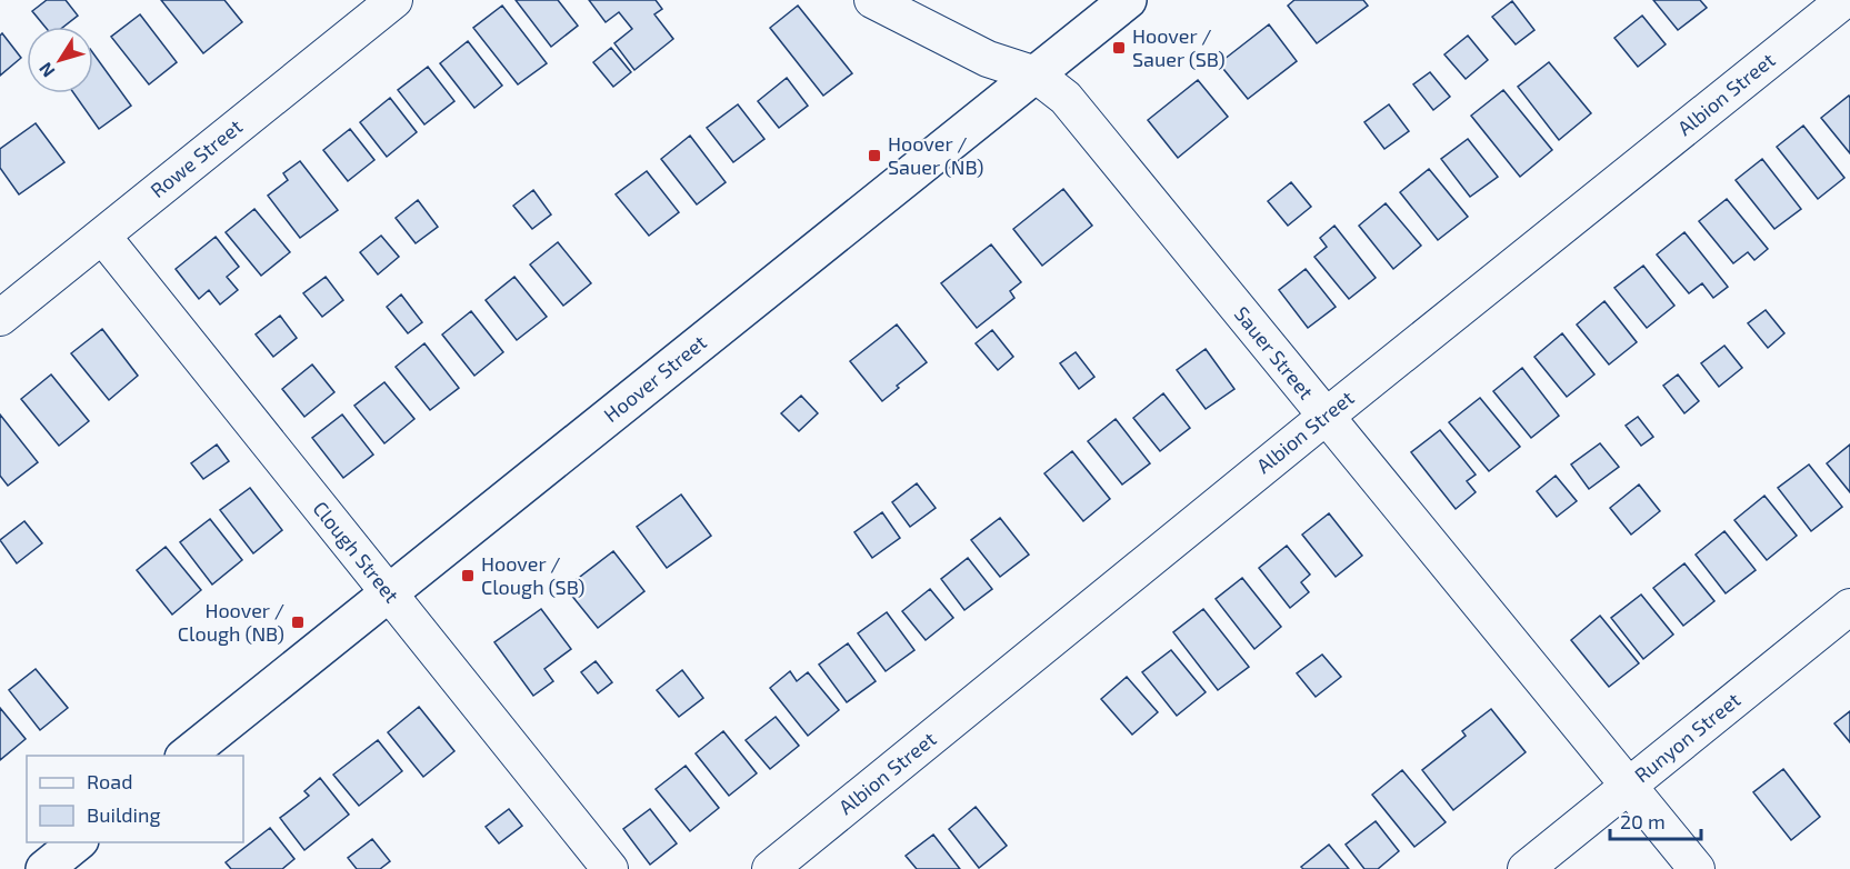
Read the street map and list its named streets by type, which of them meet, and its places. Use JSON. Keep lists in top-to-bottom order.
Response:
{
  "streets": {
    "main road": ["Hoover Street"],
    "street": [
      "Albion Street",
      "Rowe Street",
      "Sauer Street",
      "Clough Street",
      "Runyon Street"
    ]
  },
  "crossings": [
    ["Albion Street", "Sauer Street"],
    ["Rowe Street", "Clough Street"],
    ["Sauer Street", "Hoover Street"],
    ["Sauer Street", "Runyon Street"],
    ["Hoover Street", "Clough Street"]
  ],
  "places": {
    "transit": [
      "Hoover / Sauer (SB)",
      "Hoover / Sauer (NB)",
      "Hoover / Clough (SB)",
      "Hoover / Clough (NB)"
    ]
  },
  "legend": ["Road", "Building"],
  "scale_bar": "20 m",
  "north": "bottom left"
}
